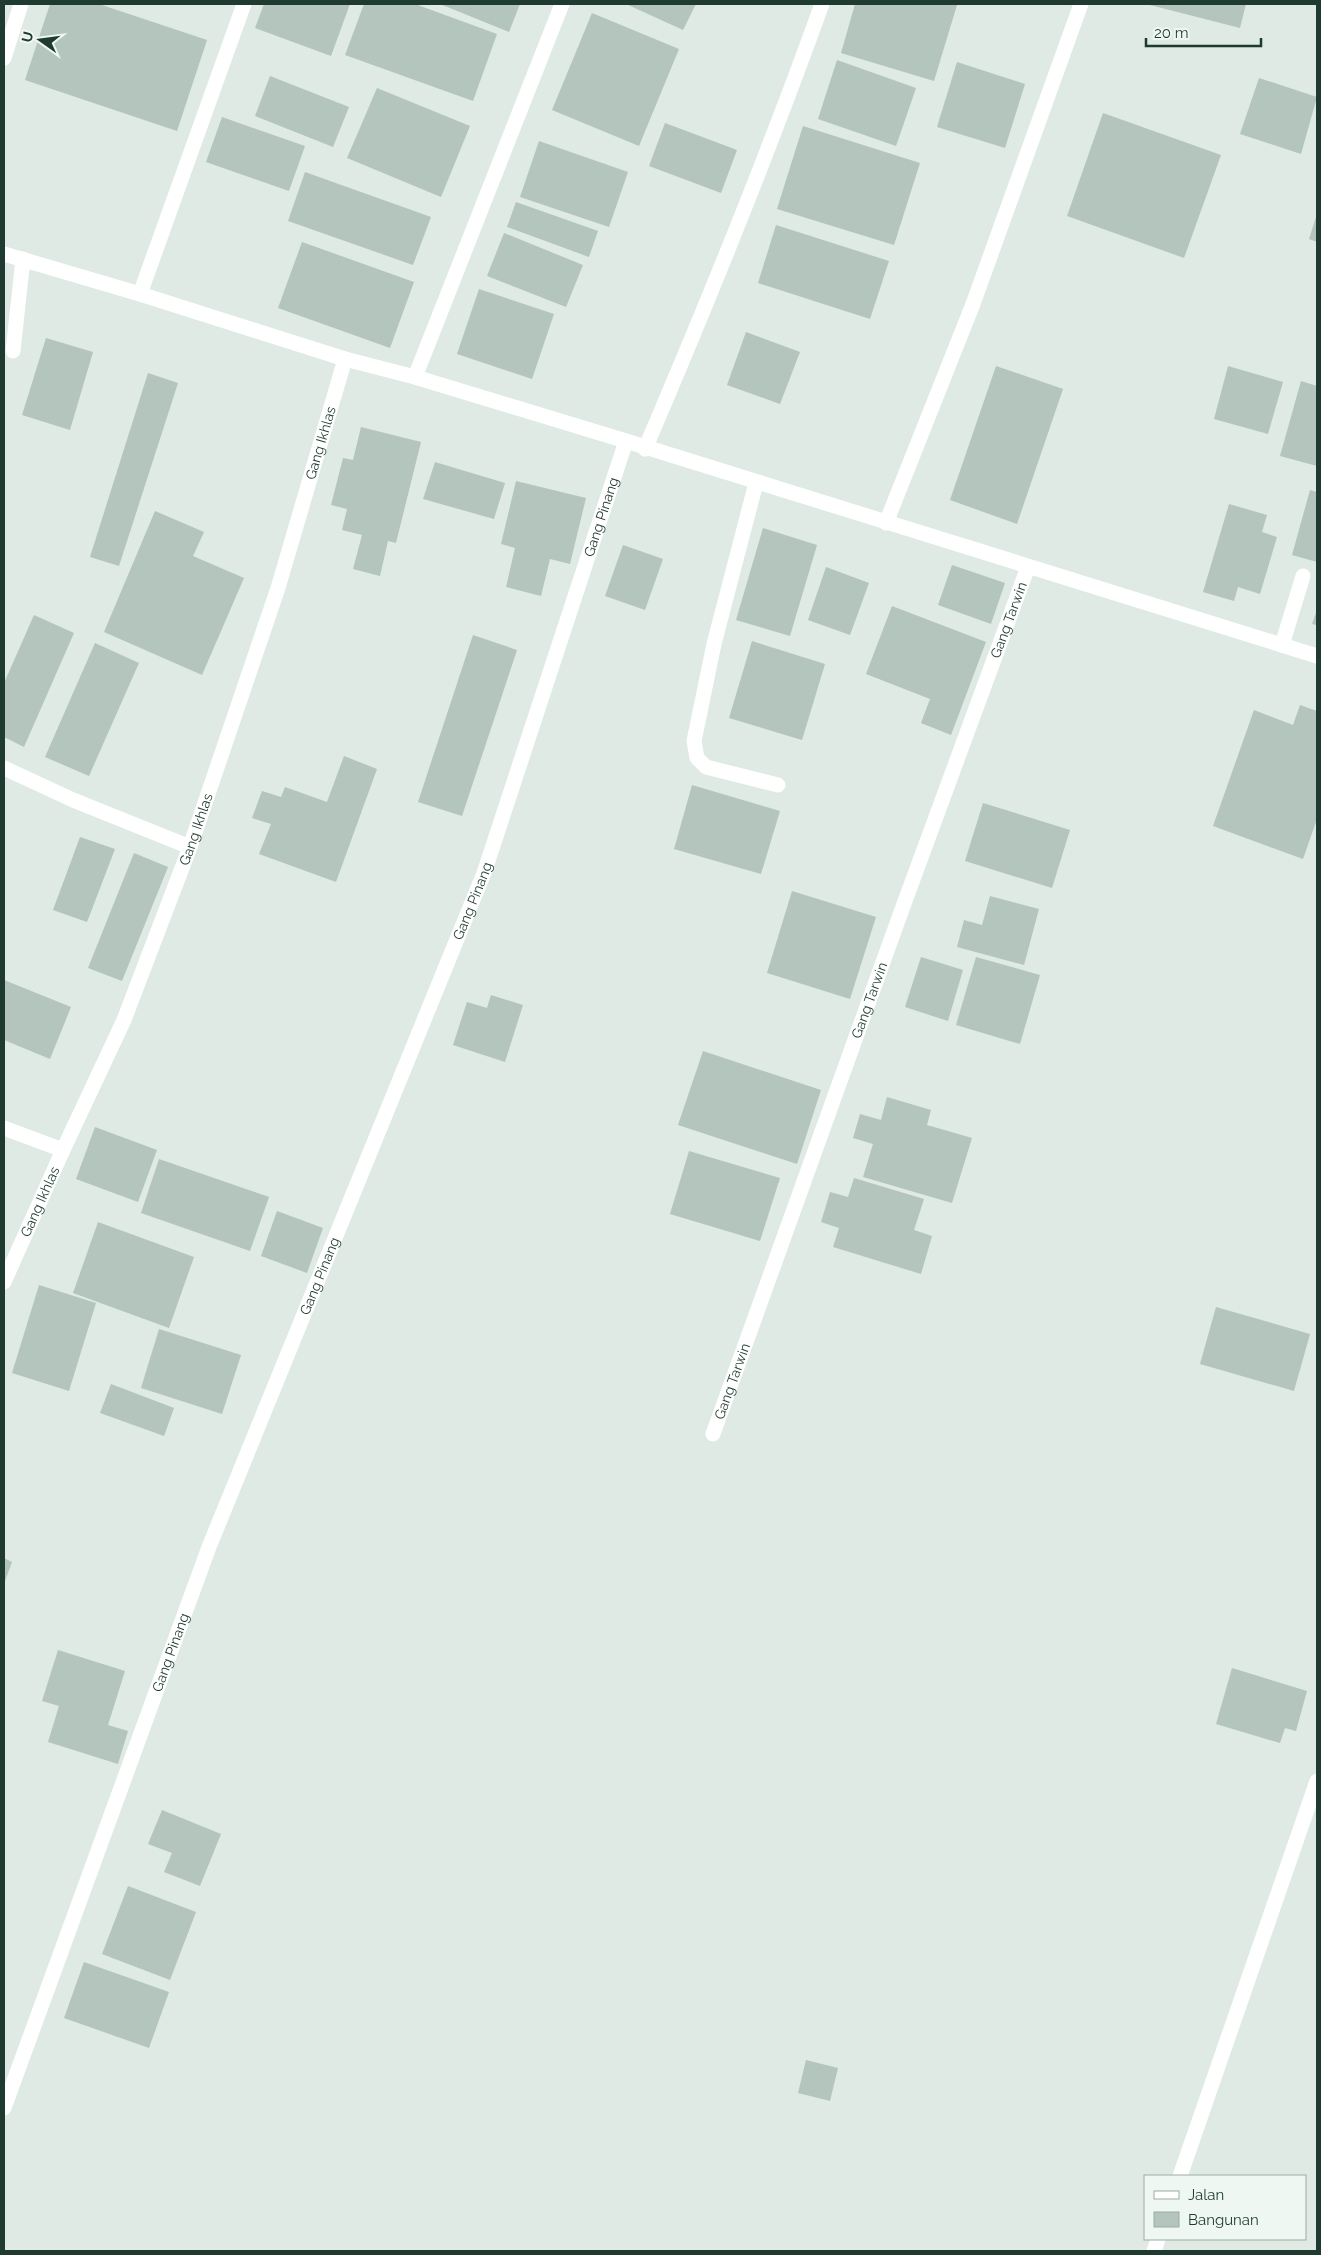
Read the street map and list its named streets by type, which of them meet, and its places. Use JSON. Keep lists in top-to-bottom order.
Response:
{
  "streets": {
    "street": ["Gang Ikhlas", "Gang Pinang", "Gang Tarwin"]
  },
  "legend": ["Jalan", "Bangunan"],
  "scale_bar": "20 m",
  "north": "left"
}
